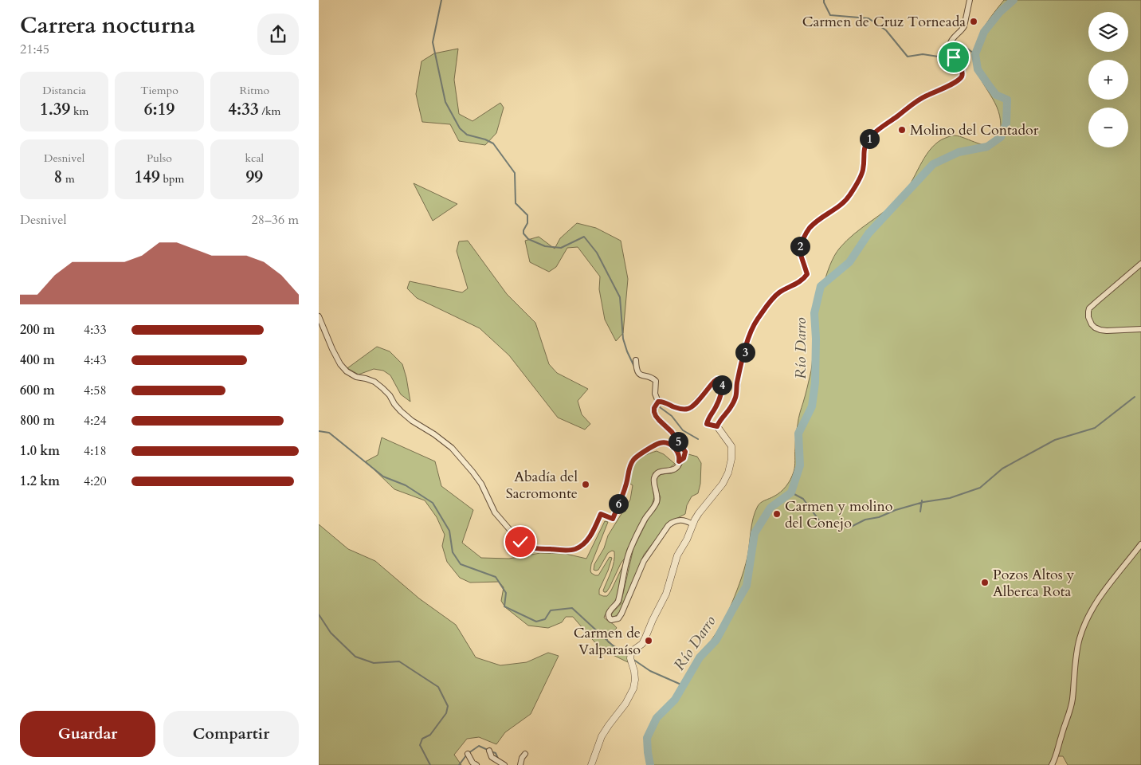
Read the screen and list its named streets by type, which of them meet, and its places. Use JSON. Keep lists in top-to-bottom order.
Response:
{
  "water": ["Río Darro"],
  "places": [
    "Carmen de Cruz Torneada",
    "Molino del Contador",
    "Abadía del Sacromonte",
    "Carmen y molino del Conejo",
    "Pozos Altos y Alberca Rota",
    "Carmen de Valparaíso"
  ],
  "page": {
    "heading": ["Carrera nocturna", "21:45"],
    "map_buttons": ["+", "−"],
    "stats": [
      ["Distancia", "1.39 km"],
      ["Tiempo", "6:19"],
      ["Ritmo", "4:33 /km"],
      ["Desnivel", "8 m"],
      ["Pulso", "149 bpm"],
      ["kcal", "99"]
    ],
    "pins": [
      "1",
      "2",
      "3",
      "4",
      "5",
      "6"
    ],
    "chart": ["Desnivel", "28–36 m"],
    "list": [
      {
        "name": "200 m",
        "note": "4:33"
      },
      {
        "name": "400 m",
        "note": "4:43"
      },
      {
        "name": "600 m",
        "note": "4:58"
      },
      {
        "name": "800 m",
        "note": "4:24"
      },
      {
        "name": "1.0 km",
        "note": "4:18"
      },
      {
        "name": "1.2 km",
        "note": "4:20"
      }
    ],
    "buttons": ["Guardar", "Compartir"]
  }
}
